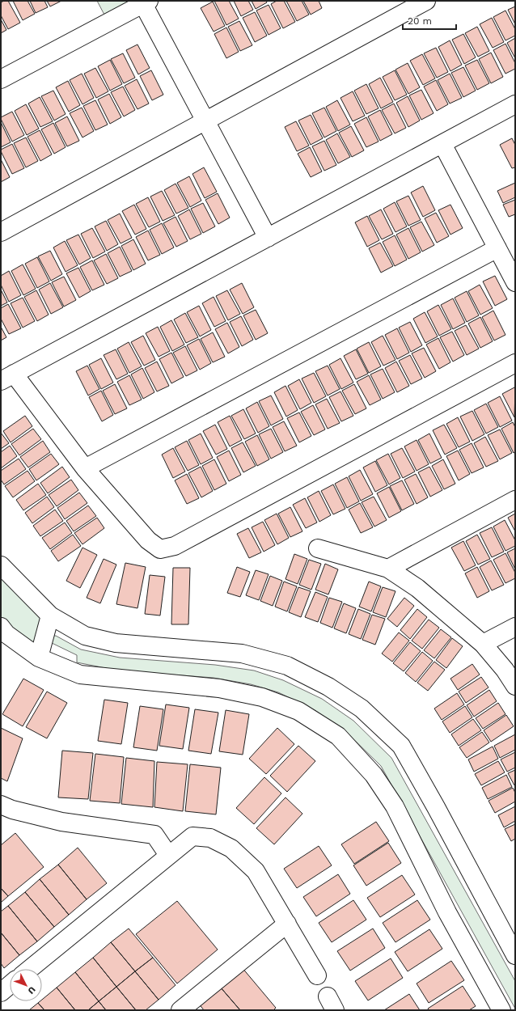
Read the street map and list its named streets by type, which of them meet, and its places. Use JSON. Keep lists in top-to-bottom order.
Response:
{
  "scale_bar": "20 m",
  "north": "bottom right"
}
